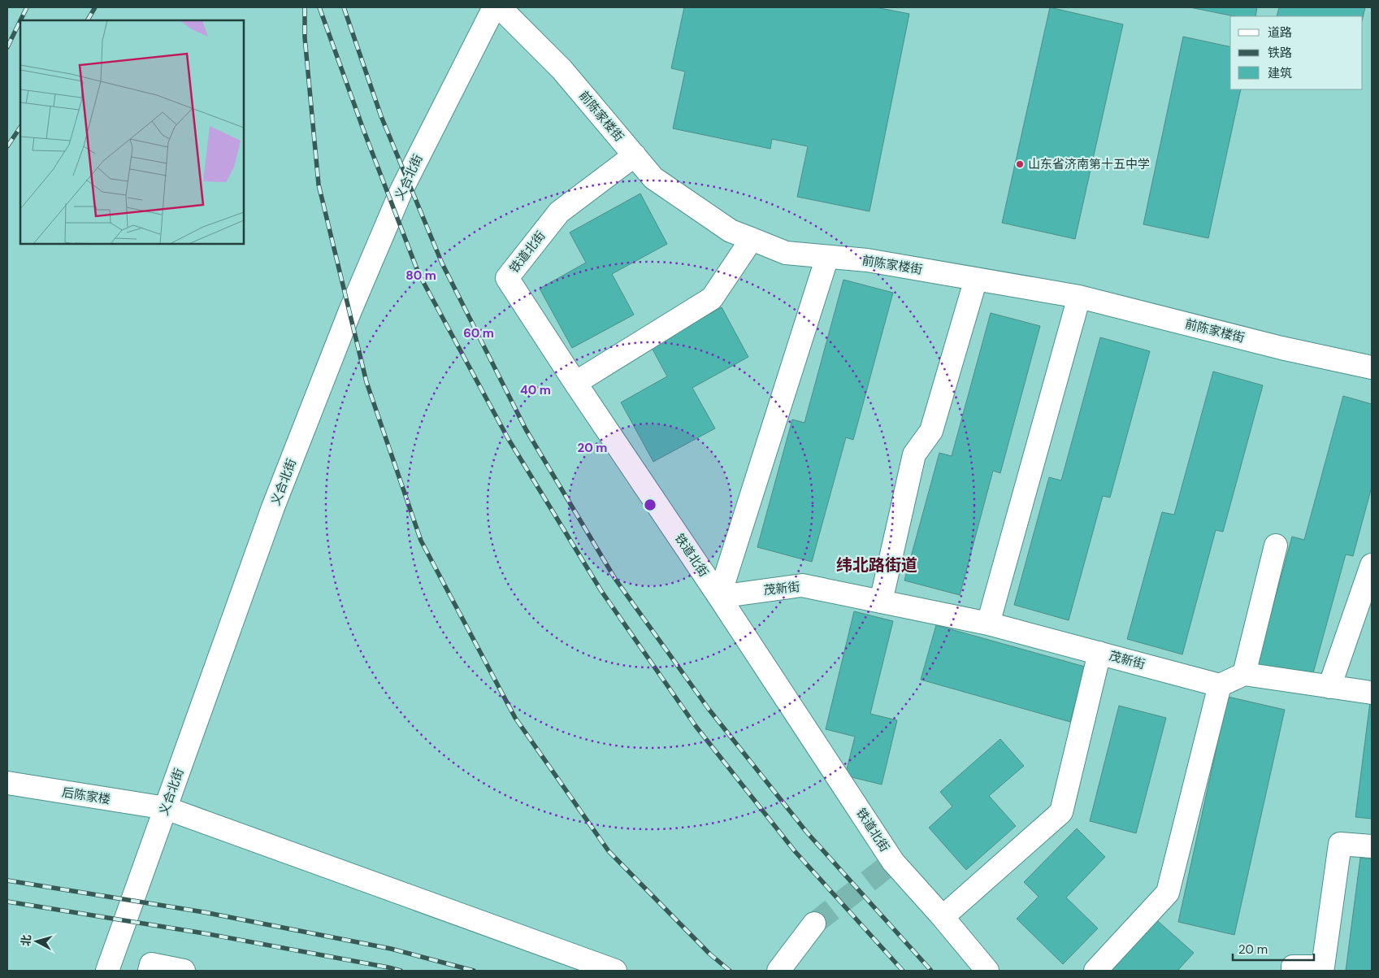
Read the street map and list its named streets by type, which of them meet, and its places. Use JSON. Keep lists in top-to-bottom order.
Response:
{
  "streets": {
    "street": [
      "前陈家楼街",
      "义合北街",
      "铁道北街",
      "茂新街",
      "后陈家楼"
    ]
  },
  "crossings": [
    ["前陈家楼街", "铁道北街"],
    ["义合北街", "后陈家楼"],
    ["铁道北街", "茂新街"]
  ],
  "districts": ["纬北路街道"],
  "places": ["山东省济南第十五中学"],
  "legend": ["道路", "铁路", "建筑"],
  "scale_bar": "20 m",
  "north": "left",
  "rings": [
    "80 m",
    "60 m",
    "40 m",
    "20 m"
  ]
}
